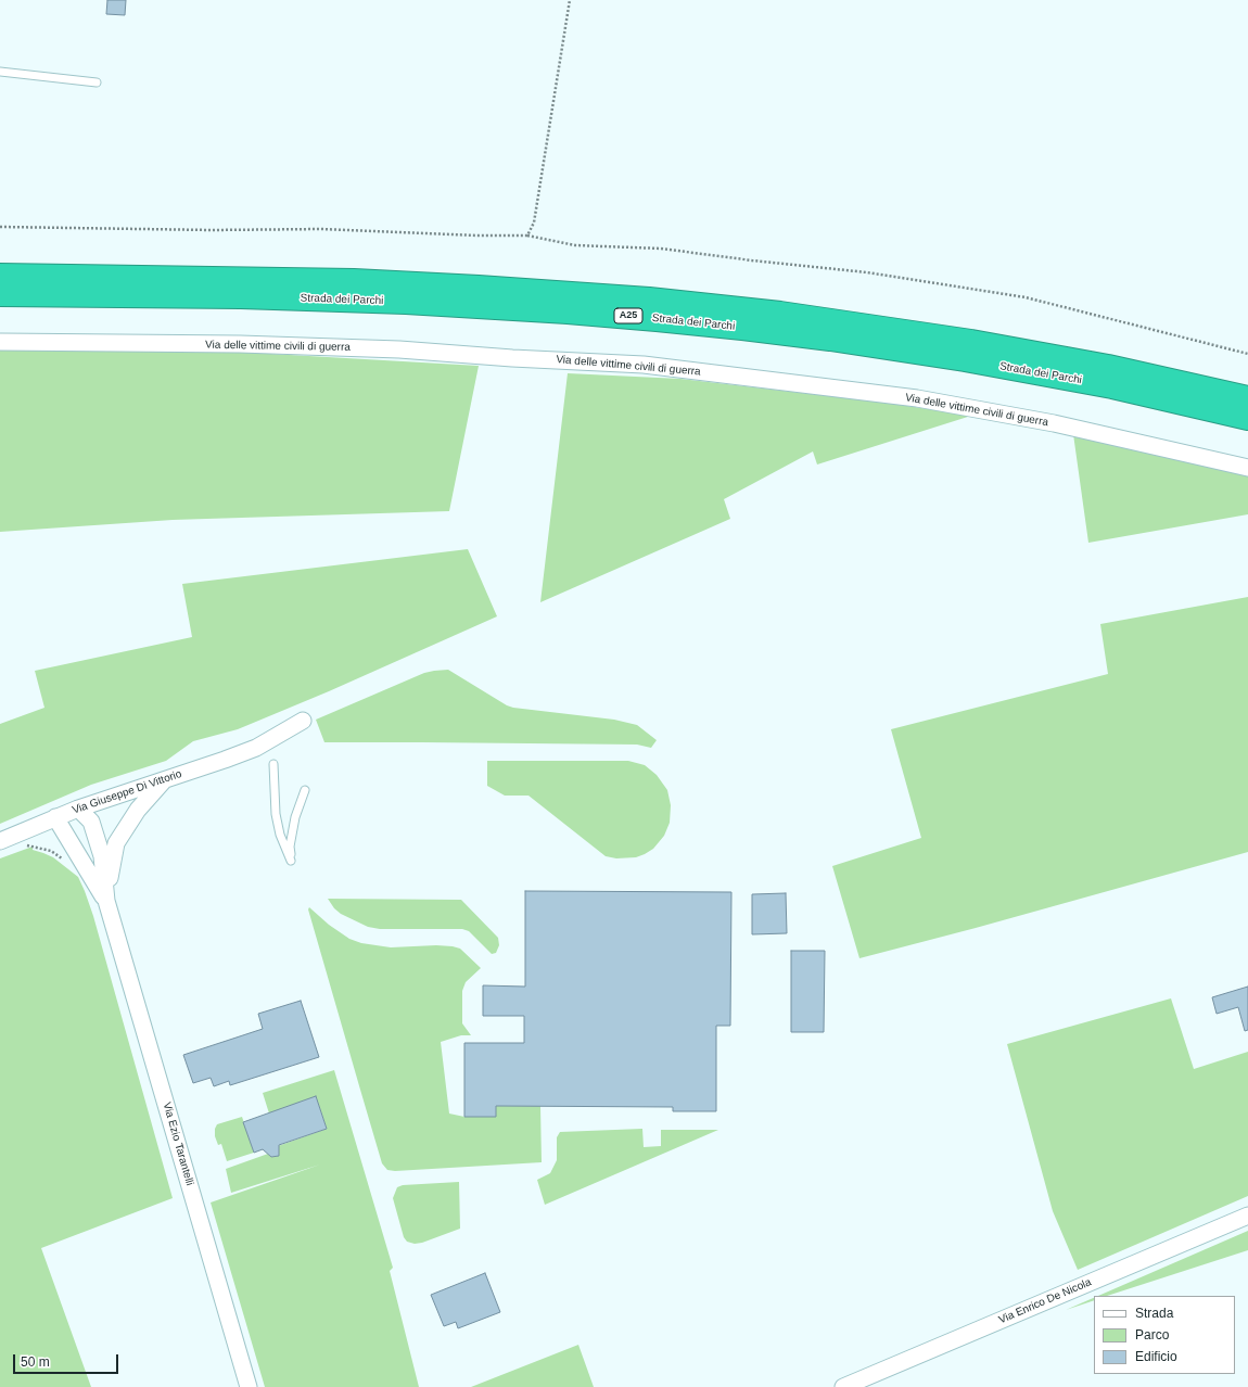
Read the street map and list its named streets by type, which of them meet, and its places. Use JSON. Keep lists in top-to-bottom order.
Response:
{
  "streets": {
    "highway": ["Strada dei Parchi", "A25"],
    "street": [
      "Via delle vittime civili di guerra",
      "Via Giuseppe Di Vittorio",
      "Via Ezio Tarantelli",
      "Via Enrico De Nicola"
    ]
  },
  "legend": ["Strada", "Parco", "Edificio"],
  "scale_bar": "50 m"
}
